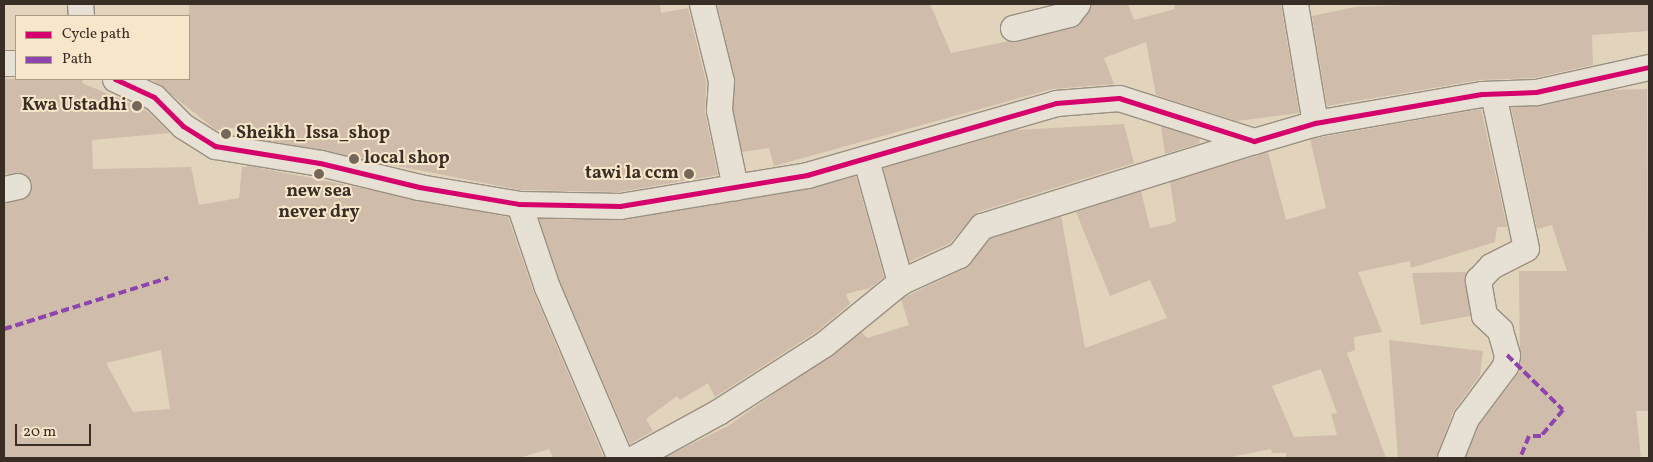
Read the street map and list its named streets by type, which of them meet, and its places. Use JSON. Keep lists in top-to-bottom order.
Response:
{
  "places": [
    "Kwa Ustadhi",
    "Sheikh_Issa_shop",
    "local shop",
    "new sea never dry",
    "tawi la ccm"
  ],
  "legend": ["Cycle path", "Path"],
  "scale_bar": "20 m"
}
